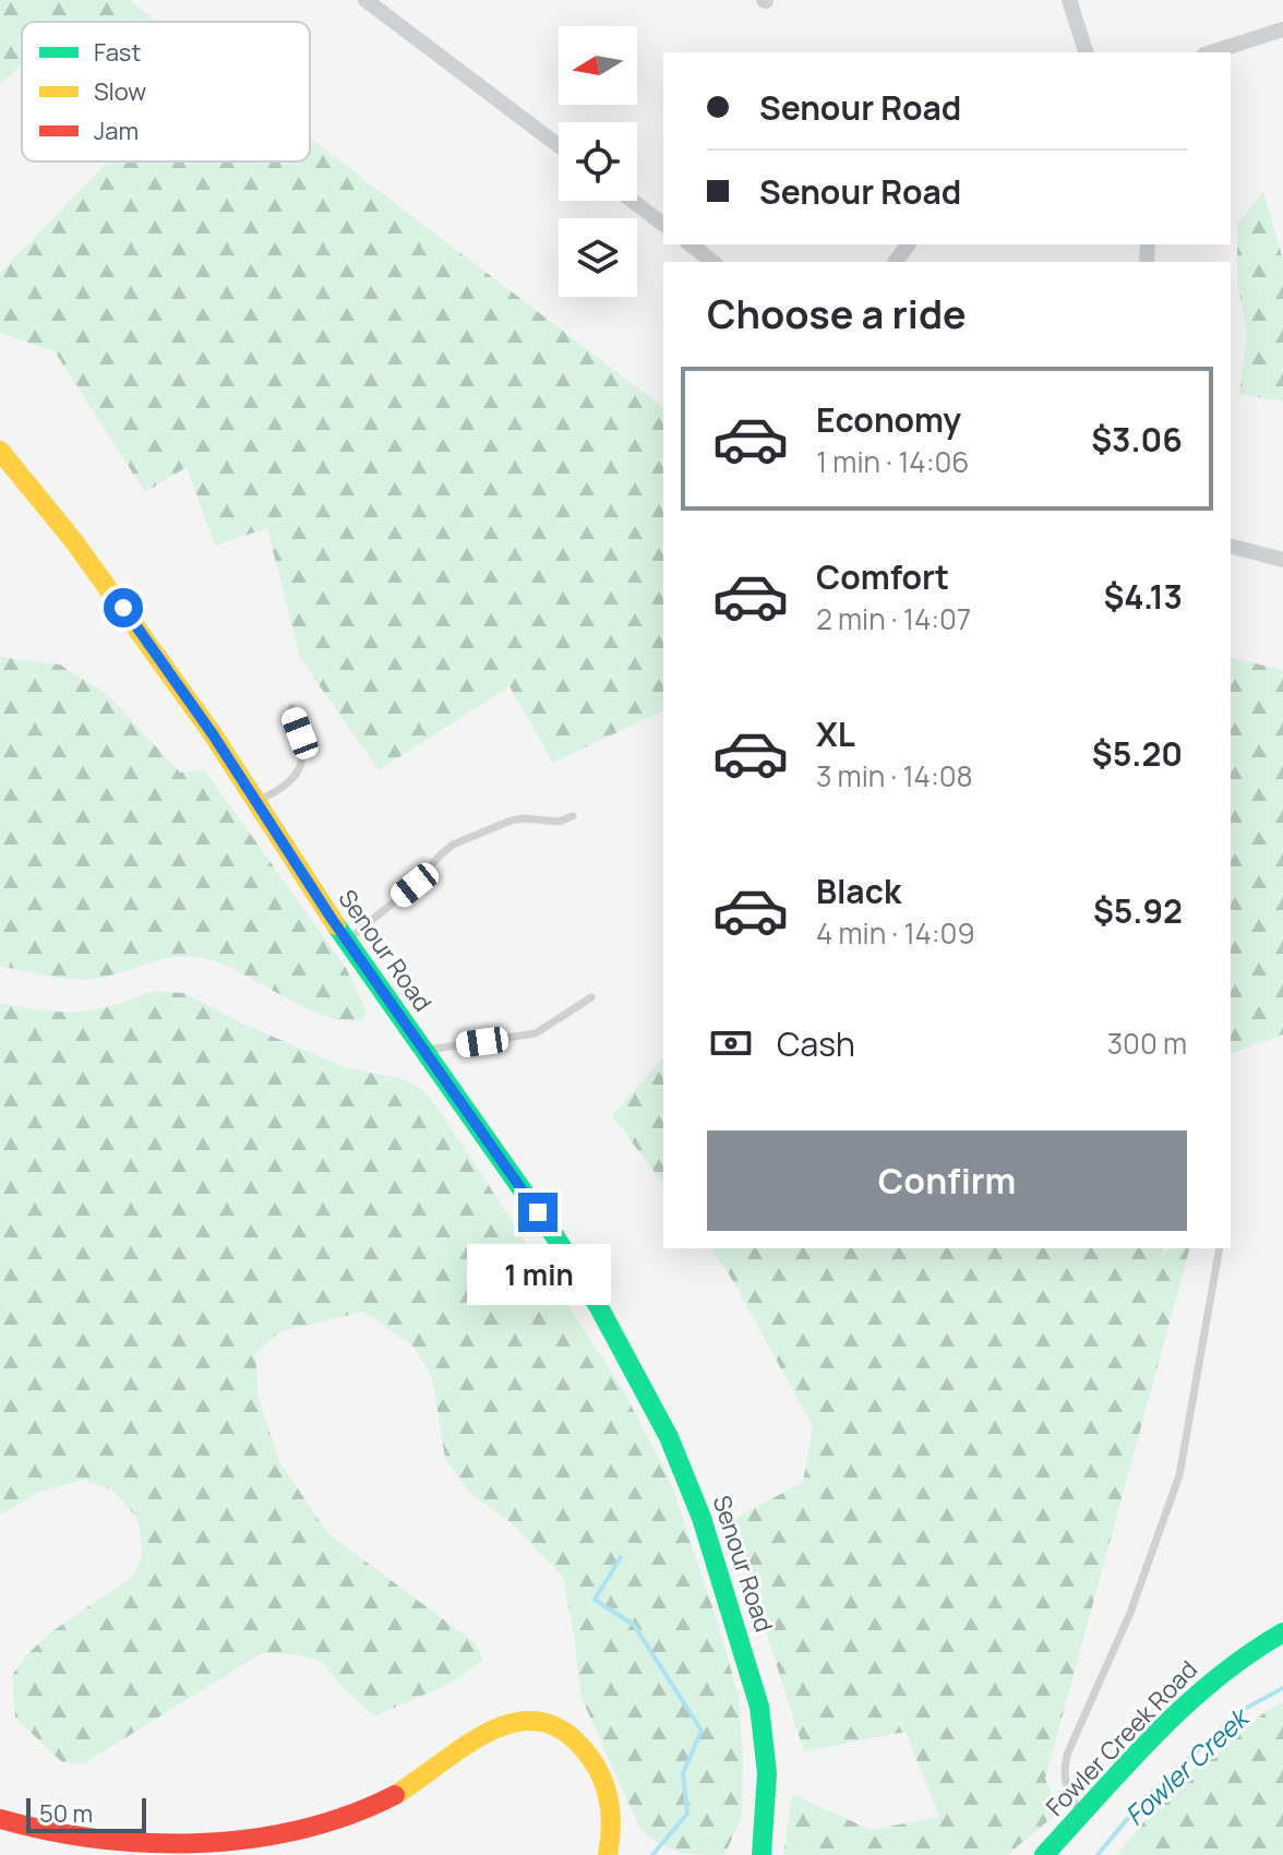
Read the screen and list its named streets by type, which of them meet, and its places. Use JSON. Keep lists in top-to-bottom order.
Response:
{
  "streets": {
    "street": ["Senour Road", "Fowler Creek Road"]
  },
  "water": ["Fowler Creek"],
  "legend": ["Fast", "Slow", "Jam"],
  "scale_bar": "50 m",
  "north": "left",
  "page": {
    "banner": ["Senour Road", "Senour Road"],
    "heading": "Choose a ride",
    "list": [
      {
        "name": "Economy",
        "note": "1 min · 14:06",
        "value": "$3.06"
      },
      {
        "name": "Comfort",
        "note": "2 min · 14:07",
        "value": "$4.13"
      },
      {
        "name": "XL",
        "note": "3 min · 14:08",
        "value": "$5.20"
      },
      {
        "name": "Black",
        "note": "4 min · 14:09",
        "value": "$5.92"
      }
    ],
    "pay": ["Cash", "300 m"],
    "buttons": "Confirm",
    "bubble": "1 min",
    "scale": "50 m"
  }
}
